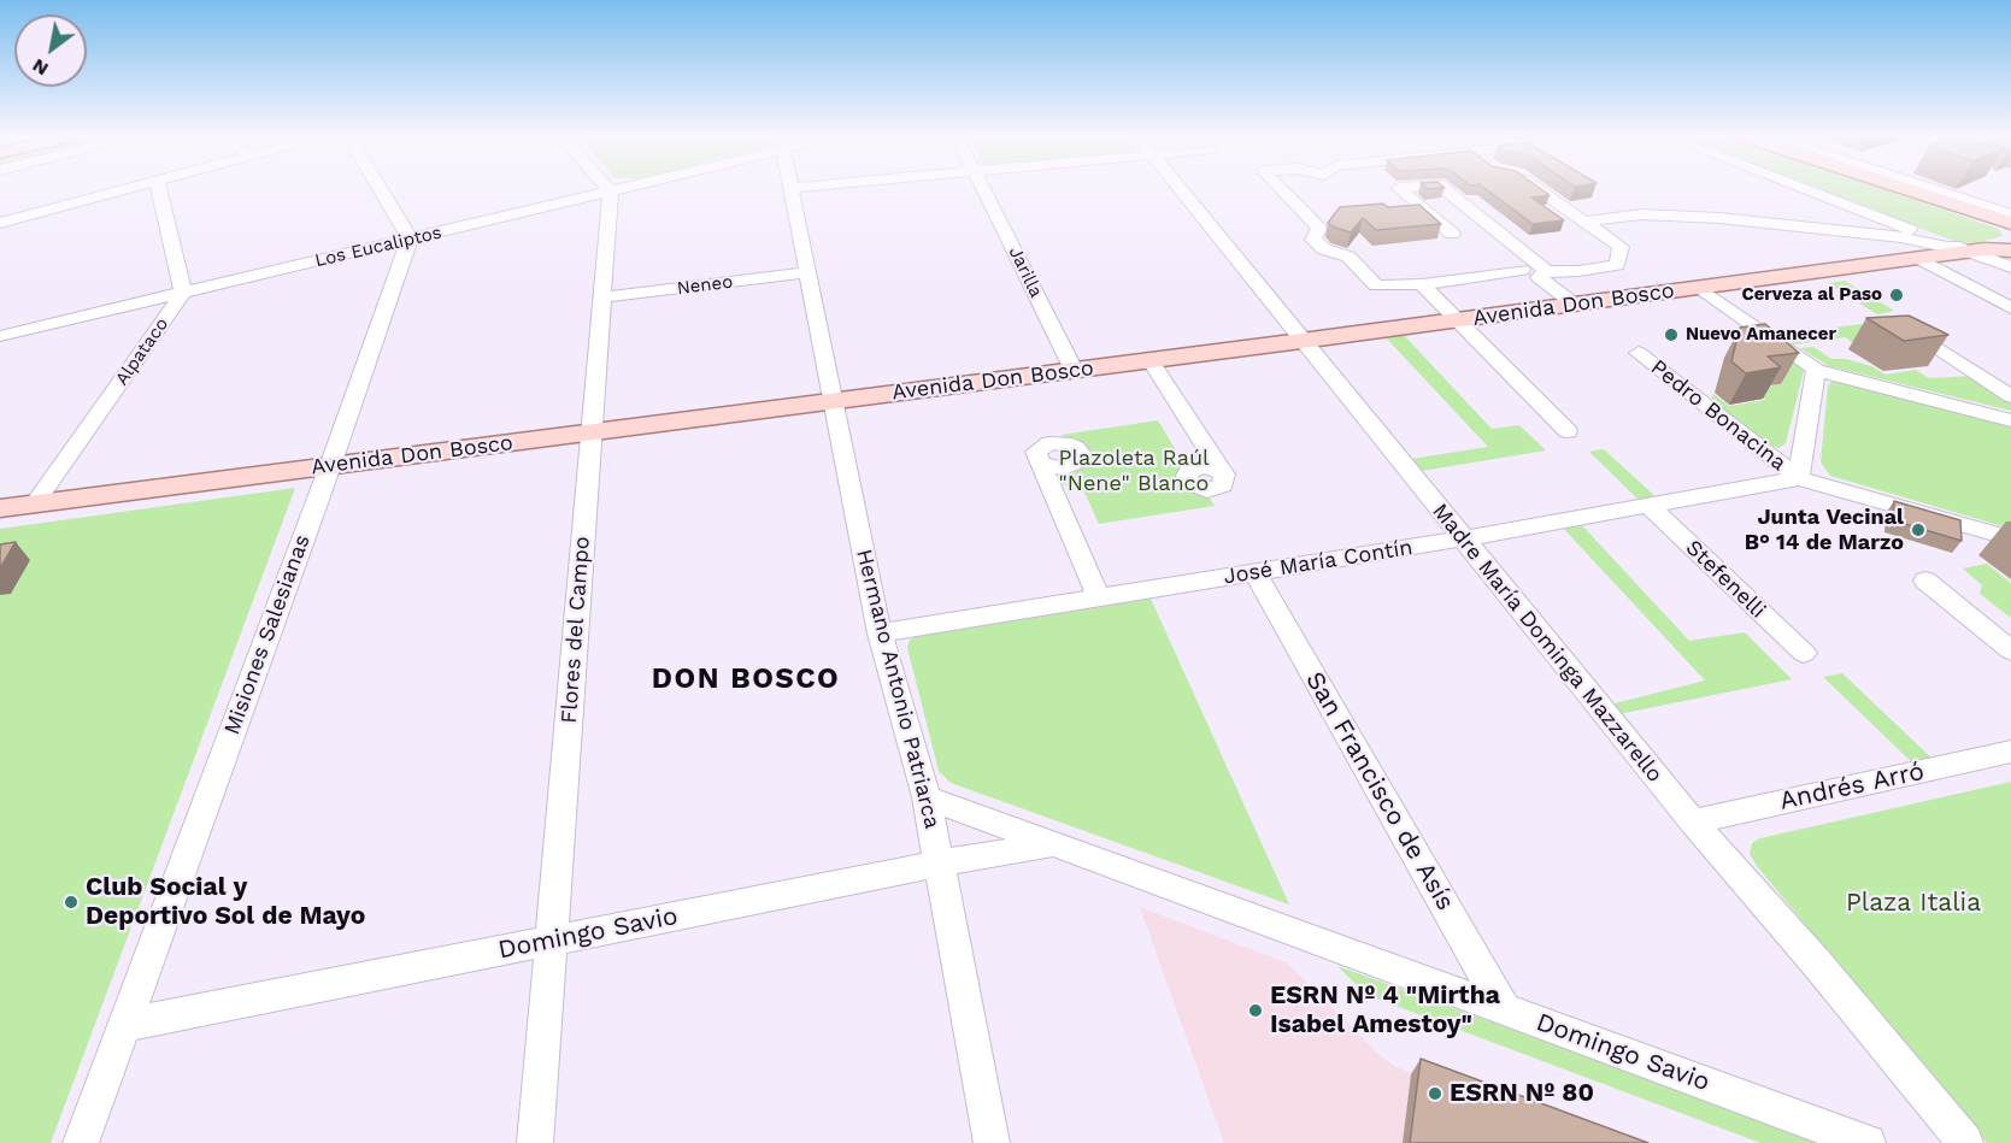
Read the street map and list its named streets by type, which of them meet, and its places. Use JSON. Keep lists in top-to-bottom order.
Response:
{
  "streets": {
    "main road": ["Avenida Don Bosco"],
    "street": [
      "Los Eucaliptos",
      "Jarilla",
      "Neneo",
      "Alpataco",
      "Pedro Bonacina",
      "José María Contín",
      "Stefenelli",
      "Flores del Campo",
      "Misiones Salesianas",
      "Madre María Dominga Mazzarello",
      "Hermano Antonio Patriarca",
      "Andrés Arró",
      "San Francisco de Asís",
      "Domingo Savio"
    ]
  },
  "crossings": [
    ["Los Eucaliptos", "Alpataco"],
    ["Los Eucaliptos", "Flores del Campo"],
    ["Los Eucaliptos", "Misiones Salesianas"],
    ["Jarilla", "Avenida Don Bosco"],
    ["Neneo", "Flores del Campo"],
    ["Neneo", "Hermano Antonio Patriarca"],
    ["Avenida Don Bosco", "Alpataco"],
    ["Avenida Don Bosco", "Flores del Campo"],
    ["Avenida Don Bosco", "Misiones Salesianas"],
    ["Avenida Don Bosco", "Madre María Dominga Mazzarello"],
    ["Avenida Don Bosco", "Hermano Antonio Patriarca"],
    ["Pedro Bonacina", "José María Contín"],
    ["José María Contín", "Stefenelli"],
    ["José María Contín", "Madre María Dominga Mazzarello"],
    ["José María Contín", "Hermano Antonio Patriarca"],
    ["José María Contín", "San Francisco de Asís"],
    ["Flores del Campo", "Domingo Savio"],
    ["Misiones Salesianas", "Domingo Savio"],
    ["Madre María Dominga Mazzarello", "Andrés Arró"],
    ["Hermano Antonio Patriarca", "Domingo Savio"],
    ["San Francisco de Asís", "Domingo Savio"]
  ],
  "districts": ["DON BOSCO"],
  "parks": ["Plazoleta Raúl \"Nene\" Blanco", "Plaza Italia"],
  "places": [
    "Cerveza al Paso",
    "Nuevo Amanecer",
    "Junta Vecinal B° 14 de Marzo",
    "Club Social y Deportivo Sol de Mayo",
    "ESRN Nº 4 \"Mirtha Isabel Amestoy\"",
    "ESRN Nº 80"
  ],
  "north": "bottom left"
}
